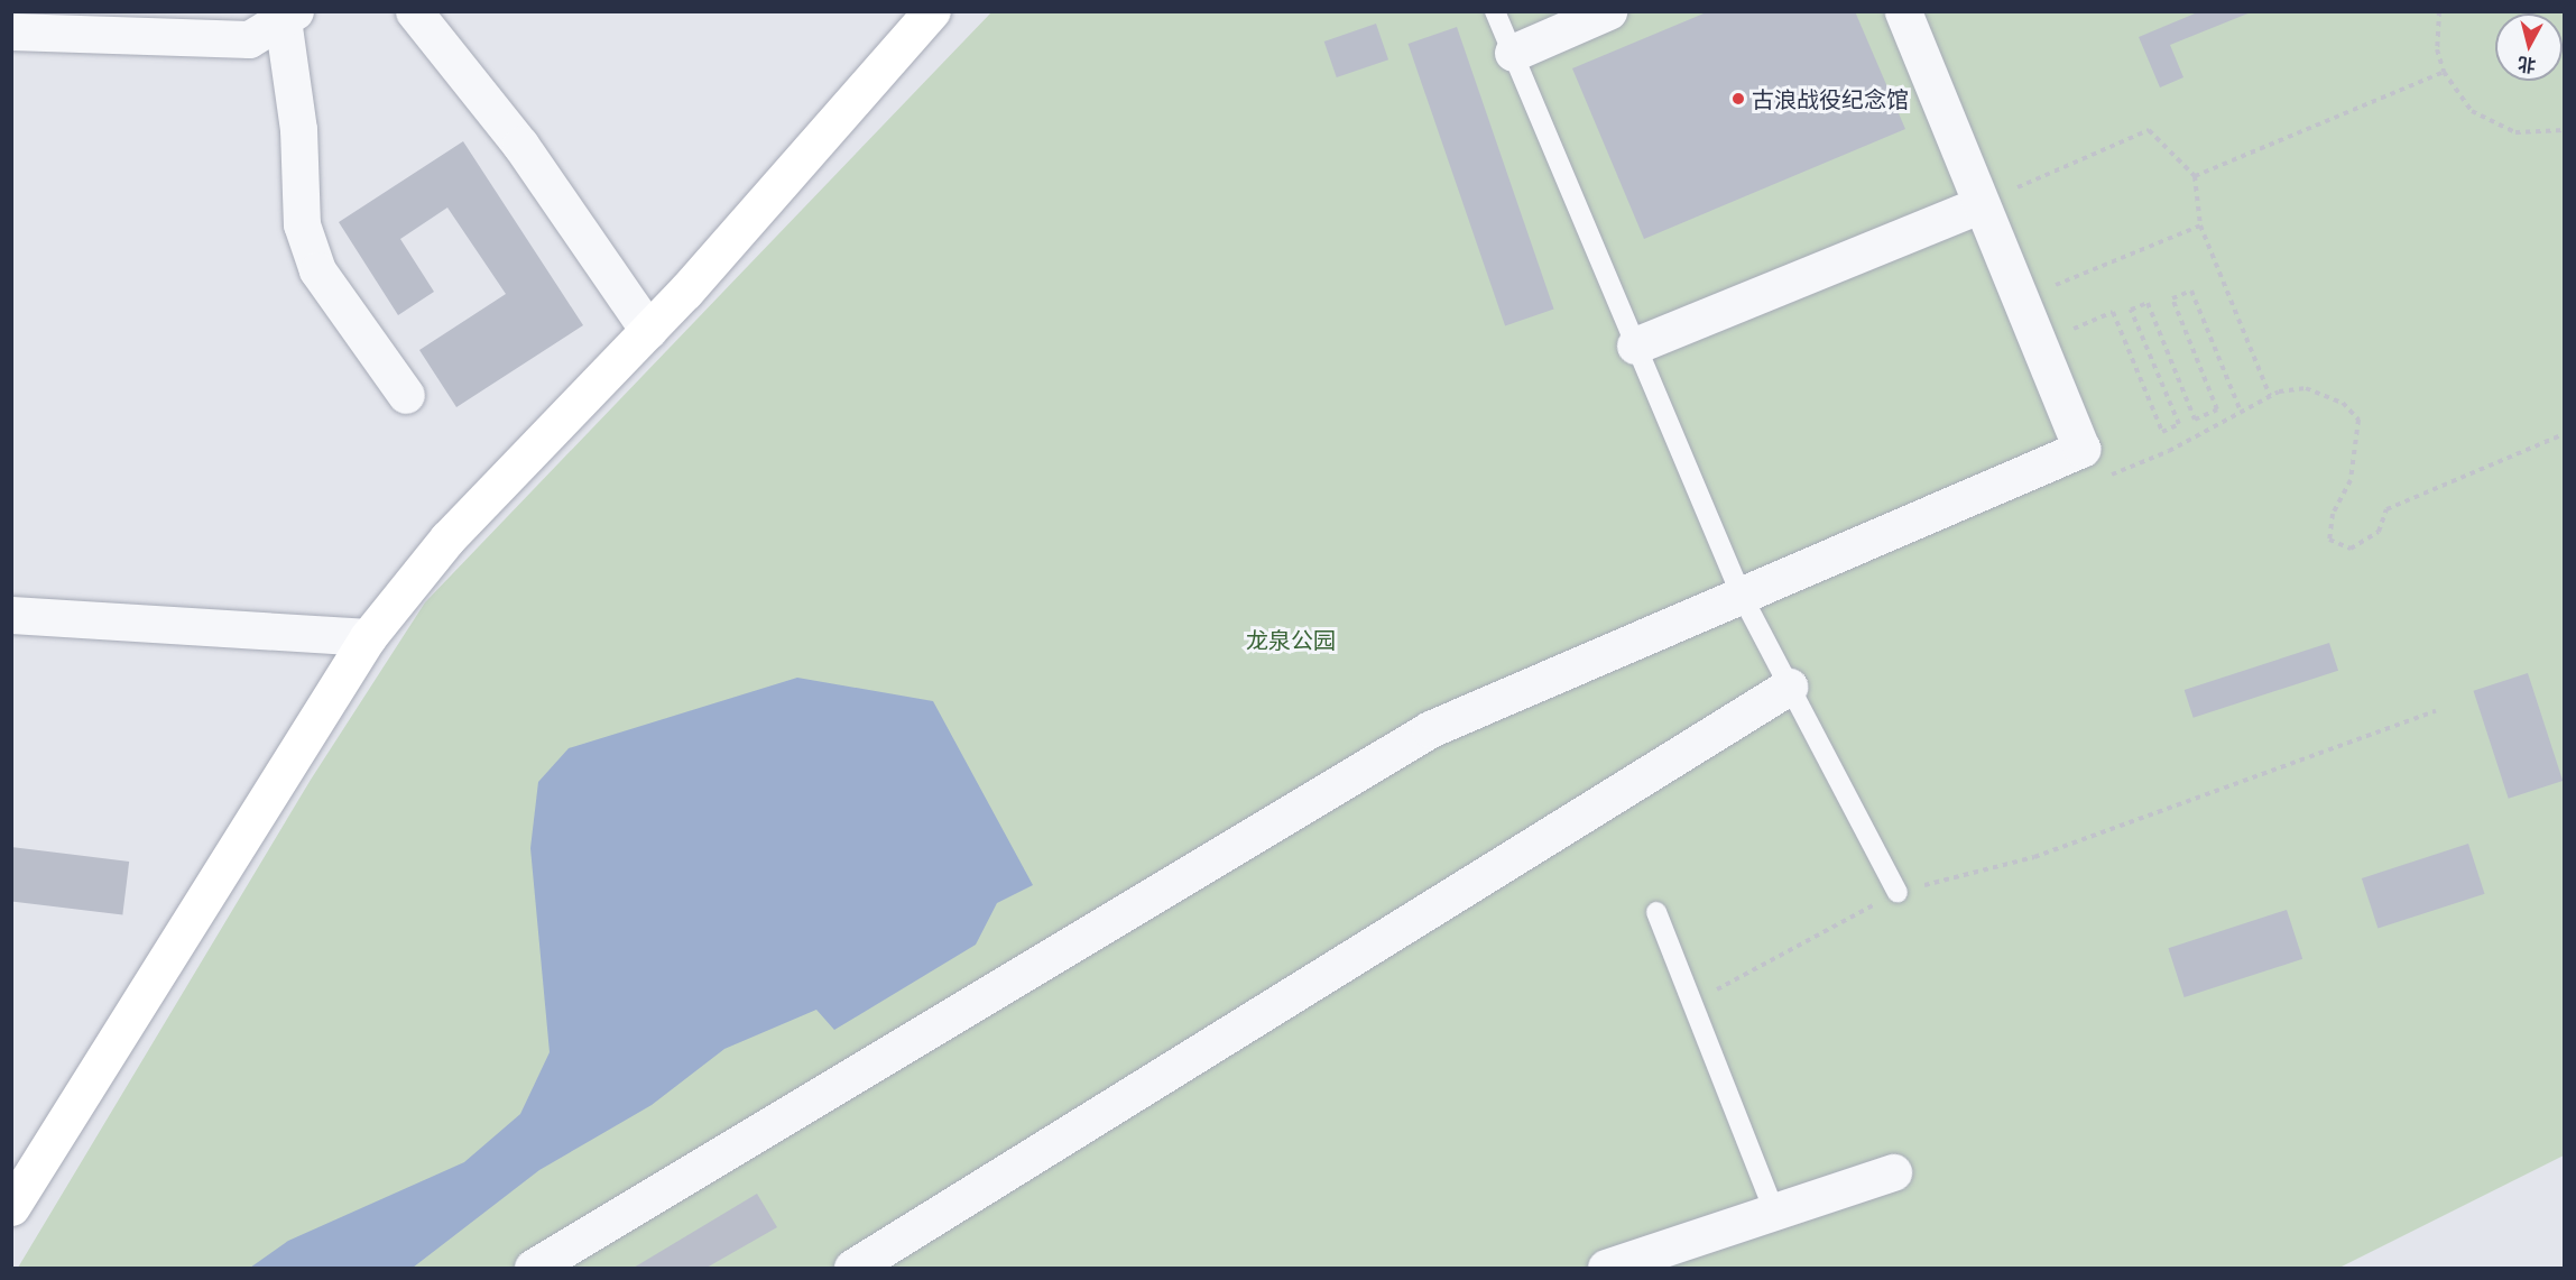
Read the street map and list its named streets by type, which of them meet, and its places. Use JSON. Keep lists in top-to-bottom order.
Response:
{
  "parks": ["龙泉公园"],
  "places": ["古浪战役纪念馆"],
  "north": "bottom"
}
